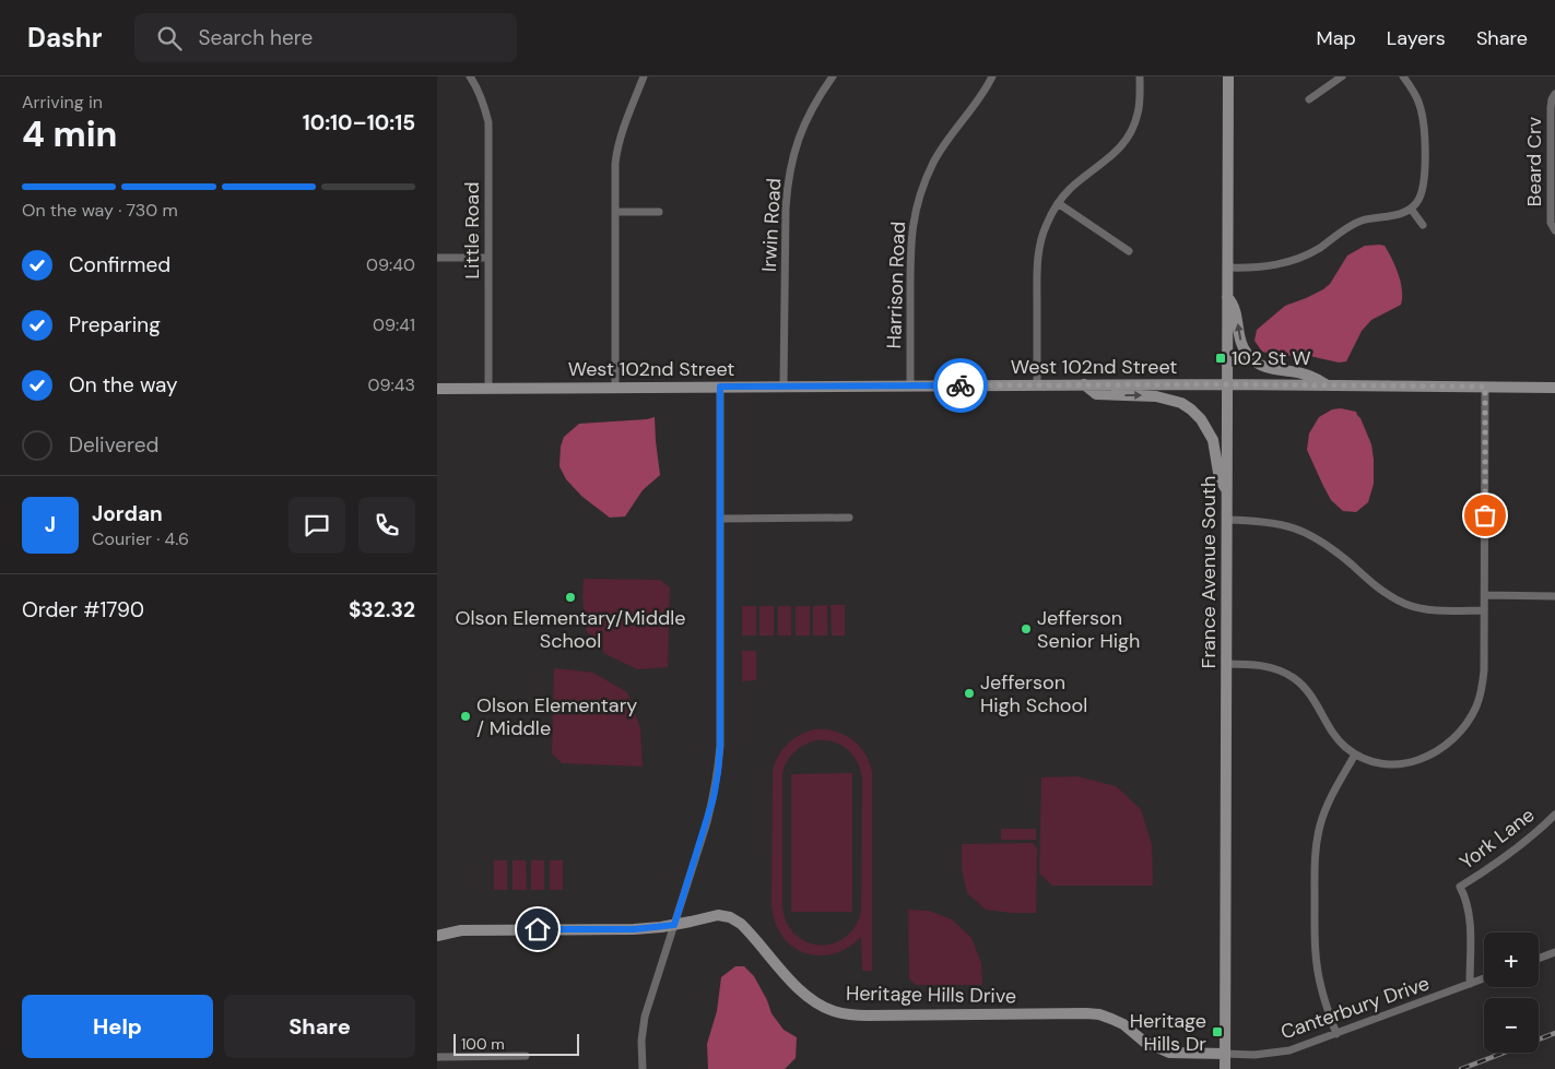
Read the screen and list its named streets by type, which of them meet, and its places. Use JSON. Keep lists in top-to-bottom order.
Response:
{
  "streets": {
    "street": [
      "Beard Crv",
      "Irwin Road",
      "Little Road",
      "Harrison Road",
      "West 102nd Street",
      "France Avenue South",
      "York Lane",
      "Heritage Hills Drive",
      "Canterbury Drive"
    ]
  },
  "crossings": [
    ["Irwin Road", "West 102nd Street"],
    ["Little Road", "West 102nd Street"],
    ["Harrison Road", "West 102nd Street"],
    ["West 102nd Street", "France Avenue South"],
    ["France Avenue South", "Heritage Hills Drive"],
    ["France Avenue South", "Canterbury Drive"],
    ["York Lane", "Canterbury Drive"],
    ["Heritage Hills Drive", "Canterbury Drive"]
  ],
  "places": {
    "transit": ["102 St W", "Heritage Hills Dr"],
    "other": [
      "Olson Elementary/Middle School",
      "Jefferson Senior High",
      "Jefferson High School",
      "Olson Elementary / Middle"
    ]
  },
  "scale_bar": "100 m",
  "page": {
    "header": "Dashr",
    "search": "Search here",
    "nav": ["Map", "Layers", "Share"],
    "heading": ["4 min", "Arriving in", "10:10–10:15"],
    "panel": [
      "Jordan",
      "Courier · 4.6",
      "Order #1790",
      "$32.32"
    ],
    "bar": "On the way · 730 m",
    "list": [
      ["Confirmed", "09:40"],
      ["Preparing", "09:41"],
      ["On the way", "09:43"],
      "Delivered"
    ],
    "round": "J",
    "map_buttons": ["+", "−"],
    "buttons": ["Help", "Share"],
    "scale": "100 m"
  }
}
